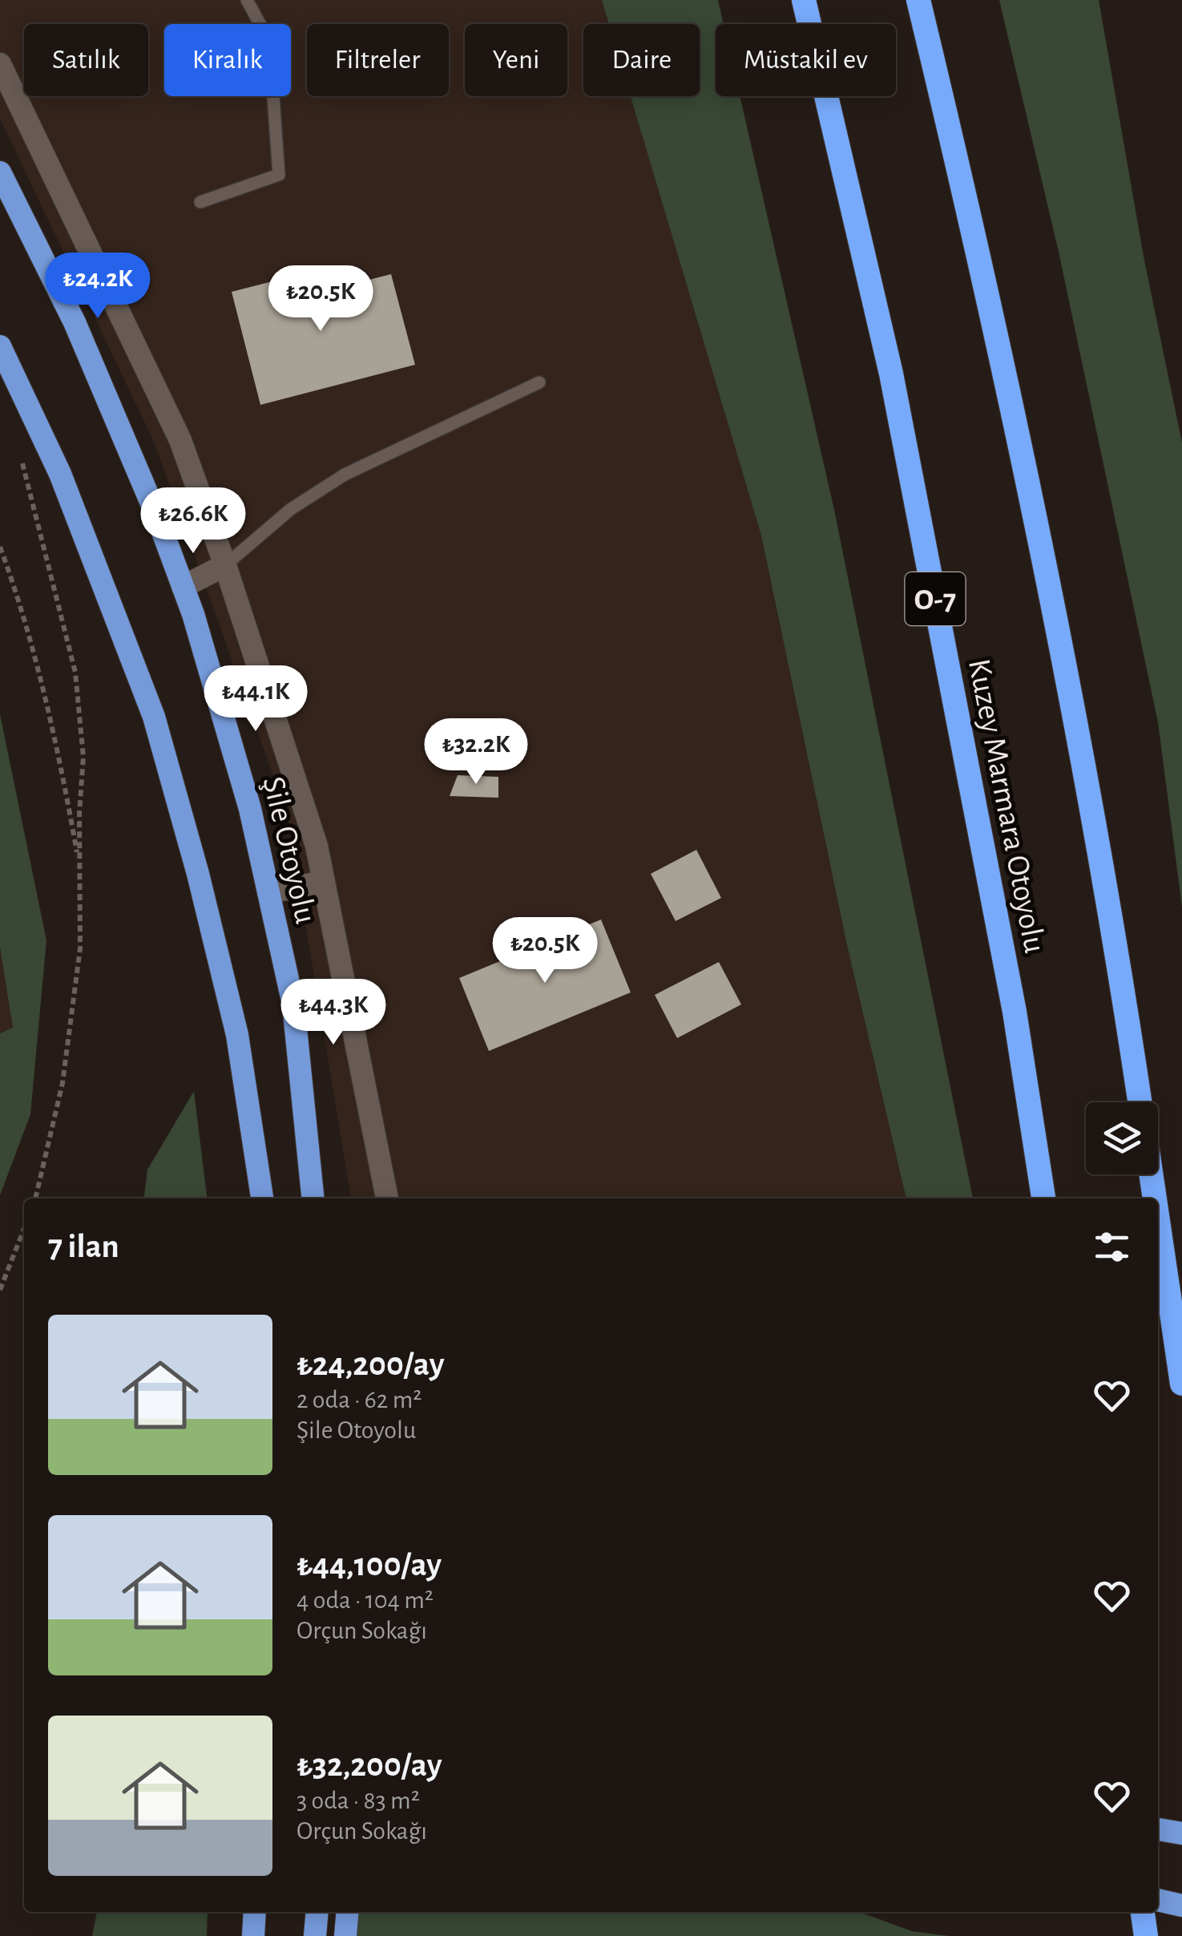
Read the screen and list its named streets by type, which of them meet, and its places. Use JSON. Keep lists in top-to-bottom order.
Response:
{
  "streets": {
    "highway": ["O-7", "Kuzey Marmara Otoyolu", "Şile Otoyolu"]
  },
  "page": {
    "chip": [
      "Satılık",
      "Kiralık",
      "Filtreler",
      "Yeni",
      "Daire",
      "Müstakil ev"
    ],
    "price": [
      "₺24.2K",
      "₺20.5K",
      "₺26.6K",
      "₺44.1K",
      "₺32.2K",
      "₺20.5K",
      "₺44.3K"
    ],
    "heading": "7 ilan",
    "list": [
      {
        "name": "₺24,200/ay",
        "note": "2 oda · 62 m² · Şile Otoyolu"
      },
      {
        "name": "₺44,100/ay",
        "note": "4 oda · 104 m² · Orçun Sokağı"
      },
      {
        "name": "₺32,200/ay",
        "note": "3 oda · 83 m² · Orçun Sokağı"
      }
    ]
  }
}
